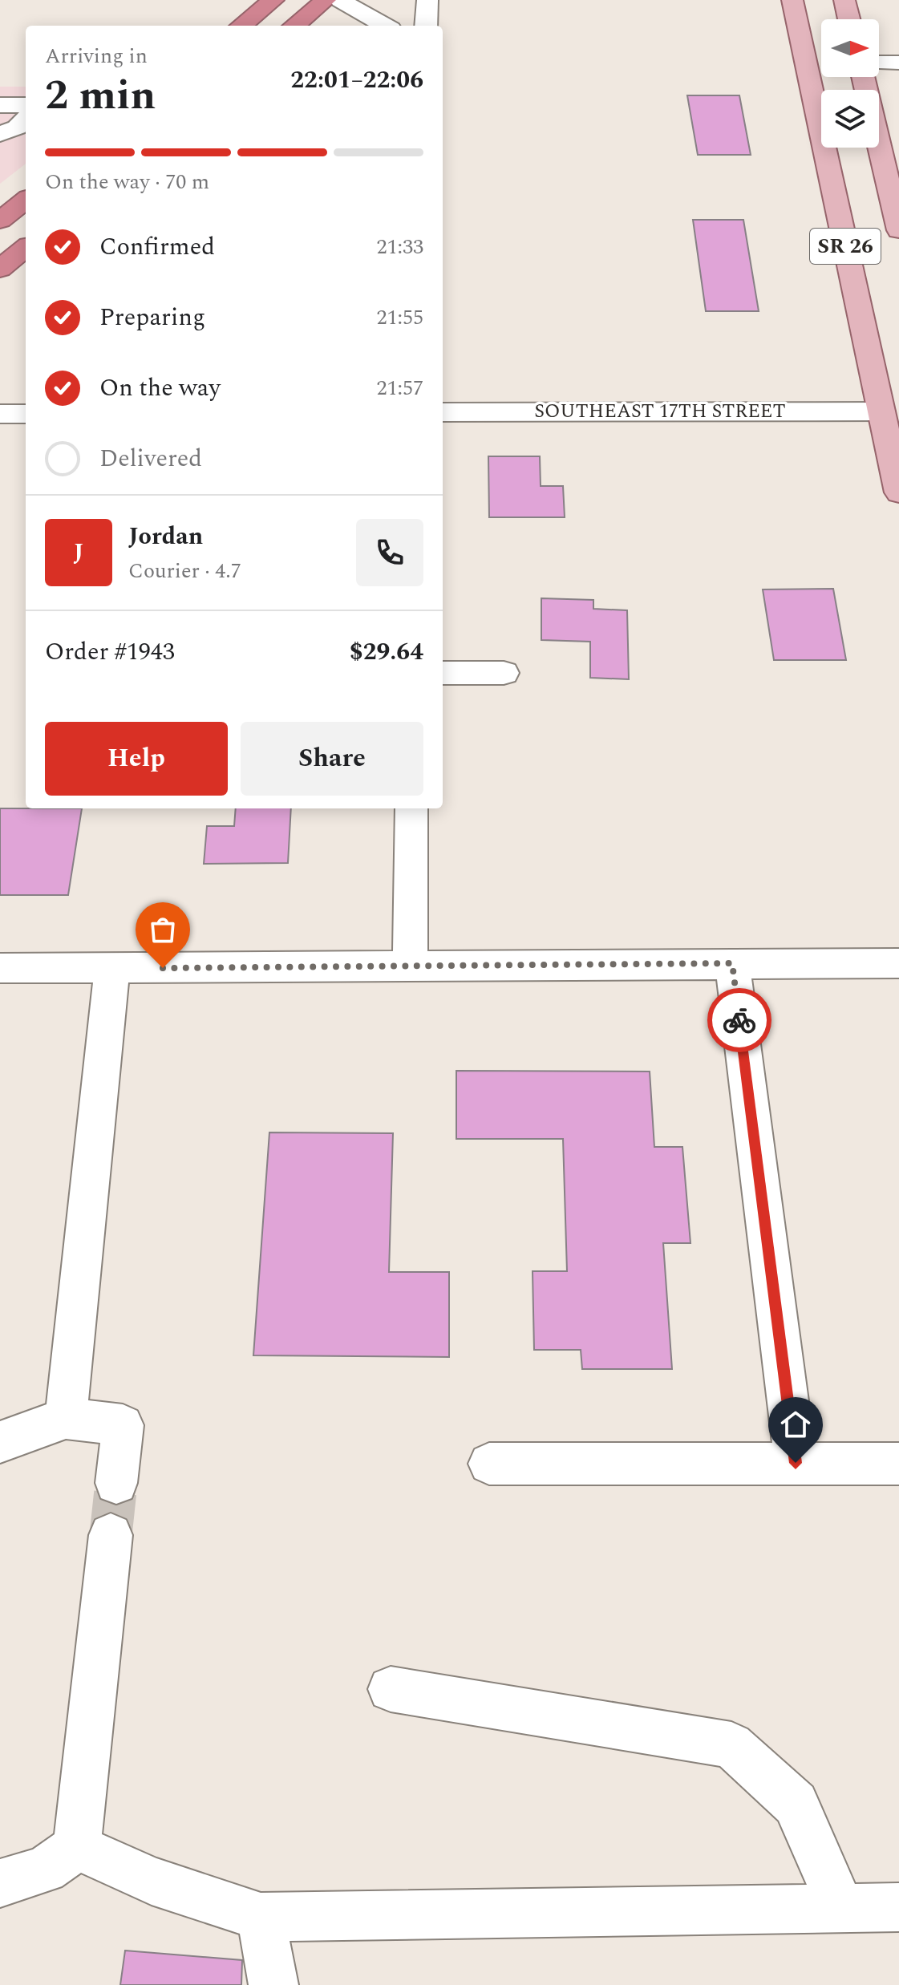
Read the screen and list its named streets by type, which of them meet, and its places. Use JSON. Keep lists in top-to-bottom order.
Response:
{
  "streets": {
    "main road": ["SR 26"],
    "street": ["SOUTHEAST 17TH STREET"]
  },
  "crossings": [
    ["SR 26", "SOUTHEAST 17TH STREET"]
  ],
  "north": "right",
  "page": {
    "heading": ["2 min", "Arriving in", "22:01–22:06"],
    "panel": [
      "Jordan",
      "Courier · 4.7",
      "Order #1943",
      "$29.64"
    ],
    "bar": "On the way · 70 m",
    "list": [
      ["Confirmed", "21:33"],
      ["Preparing", "21:55"],
      ["On the way", "21:57"],
      "Delivered"
    ],
    "round": "J",
    "buttons": ["Help", "Share"]
  }
}
